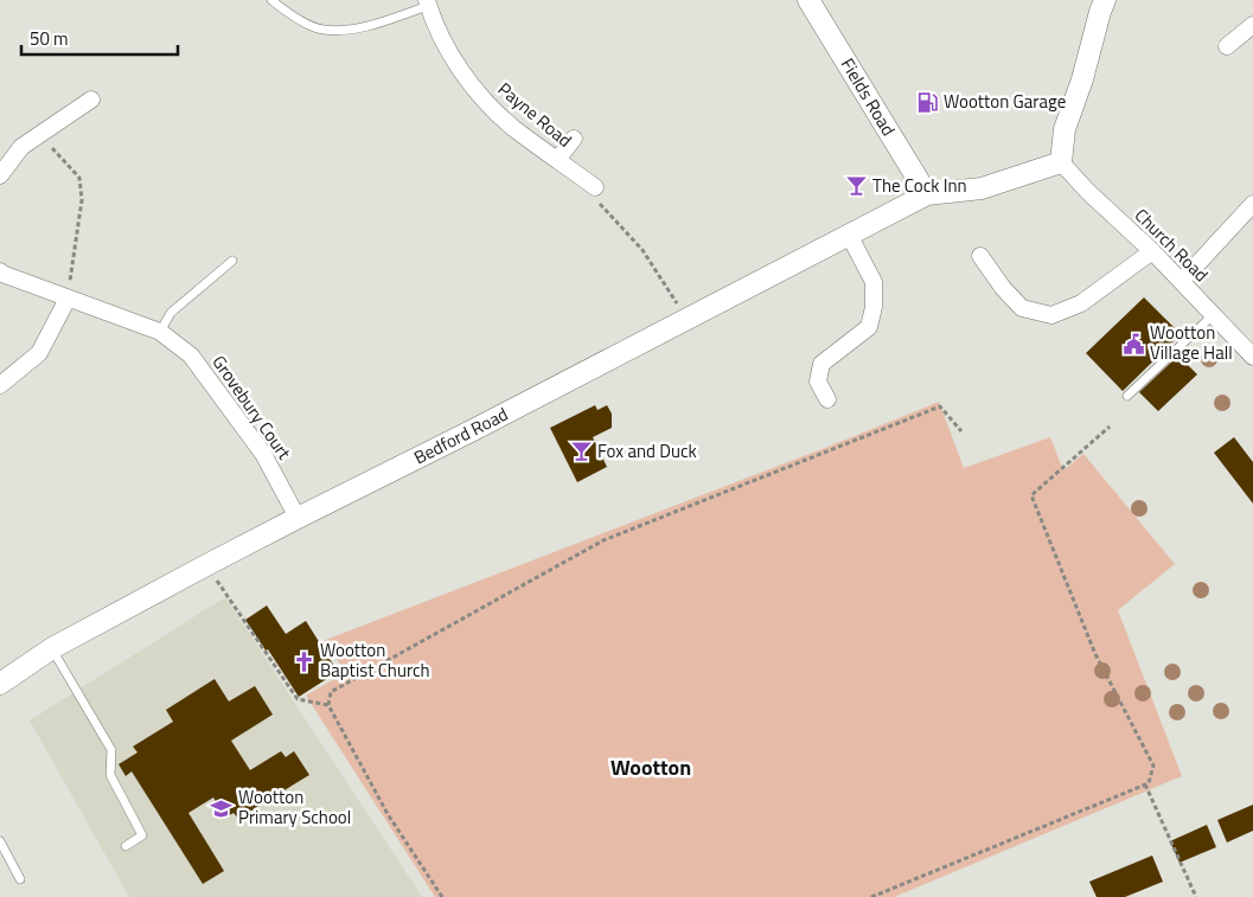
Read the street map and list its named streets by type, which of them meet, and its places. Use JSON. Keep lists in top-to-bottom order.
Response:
{
  "streets": {
    "street": [
      "Fields Road",
      "Payne Road",
      "Church Road",
      "Grovebury Court",
      "Bedford Road"
    ]
  },
  "crossings": [
    ["Fields Road", "Bedford Road"],
    ["Grovebury Court", "Bedford Road"]
  ],
  "districts": ["Wootton"],
  "places": {
    "fuel station": ["Wootton Garage"],
    "bar": ["The Cock Inn", "Fox and Duck"],
    "public building": ["Wootton Village Hall"],
    "church": ["Wootton Baptist Church"],
    "school or university": ["Wootton Primary School"]
  },
  "scale_bar": "50 m"
}
